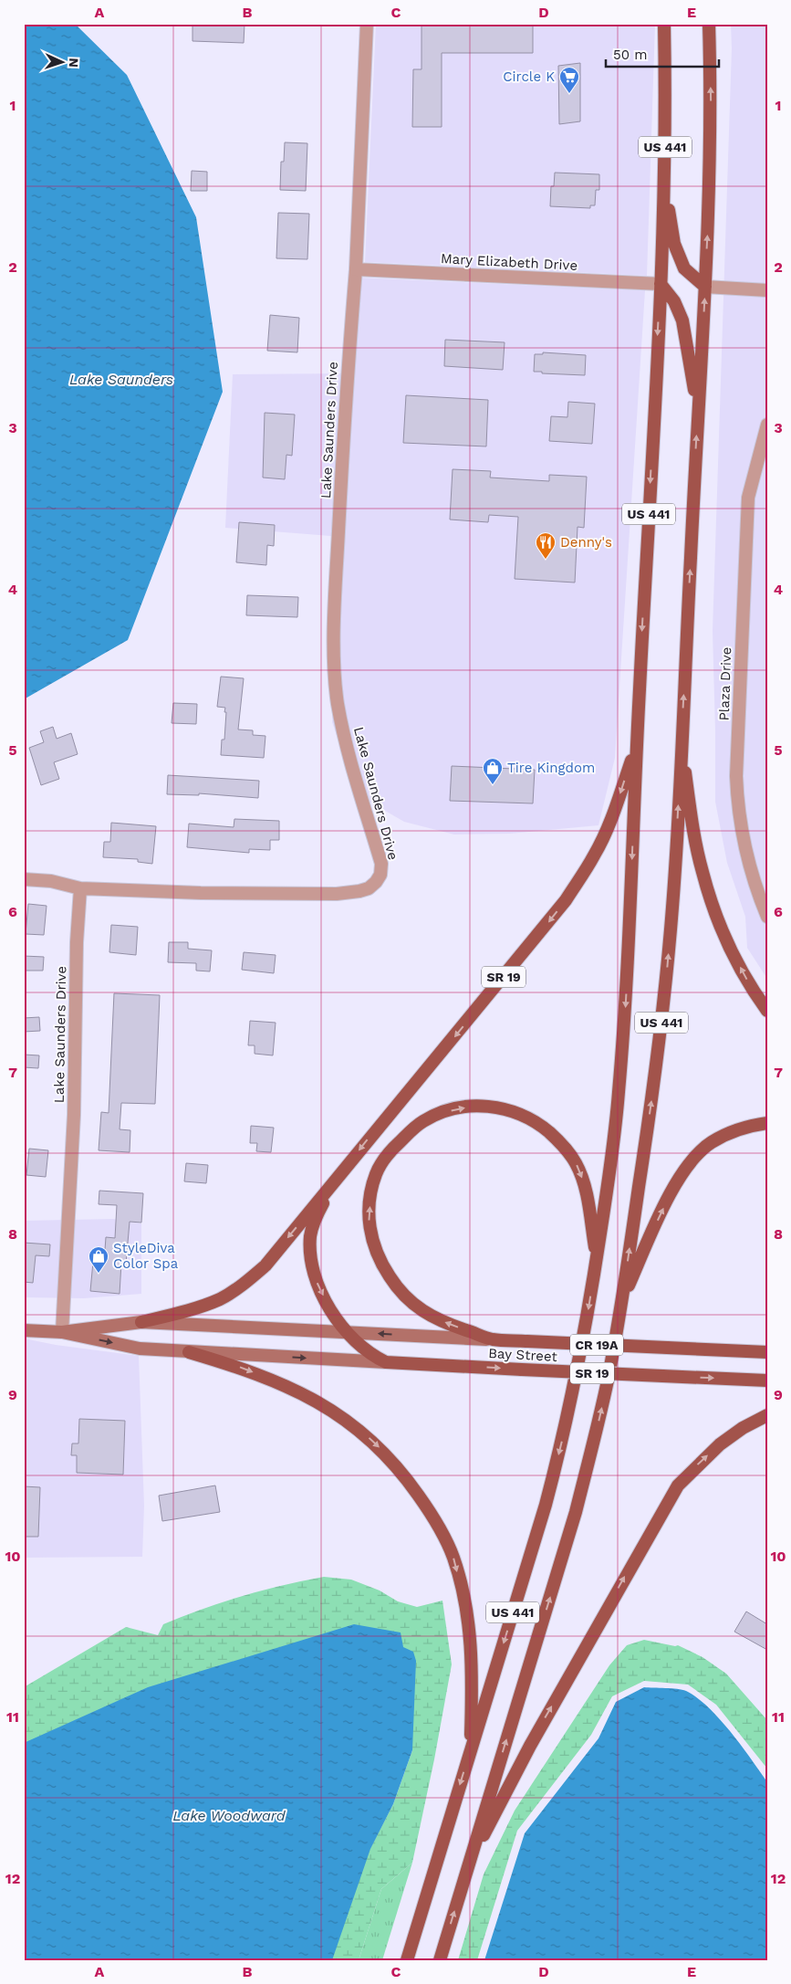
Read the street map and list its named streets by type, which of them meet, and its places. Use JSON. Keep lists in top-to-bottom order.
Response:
{
  "streets": {
    "main road": [
      "US 441",
      "SR 19",
      "CR 19A",
      "Bay Street"
    ],
    "street": ["Mary Elizabeth Drive", "Lake Saunders Drive", "Plaza Drive"]
  },
  "crossings": [
    ["US 441", "Mary Elizabeth Drive"],
    ["US 441", "SR 19"],
    ["US 441", "Bay Street"],
    ["Mary Elizabeth Drive", "Lake Saunders Drive"],
    ["Lake Saunders Drive", "CR 19A"],
    ["SR 19", "CR 19A"],
    ["SR 19", "Bay Street"],
    ["CR 19A", "Bay Street"]
  ],
  "water": ["Lake Saunders", "Lake Woodward"],
  "places": {
    "supermarket": ["Circle K"],
    "restaurant": ["Denny's"],
    "shop": ["Tire Kingdom", "StyleDiva Color Spa"]
  },
  "scale_bar": "50 m",
  "north": "right",
  "grid": {
    "columns": [
      "A",
      "B",
      "C",
      "D",
      "E"
    ],
    "rows": [
      "1",
      "2",
      "3",
      "4",
      "5",
      "6",
      "7",
      "8",
      "9",
      "10",
      "11",
      "12"
    ]
  }
}
